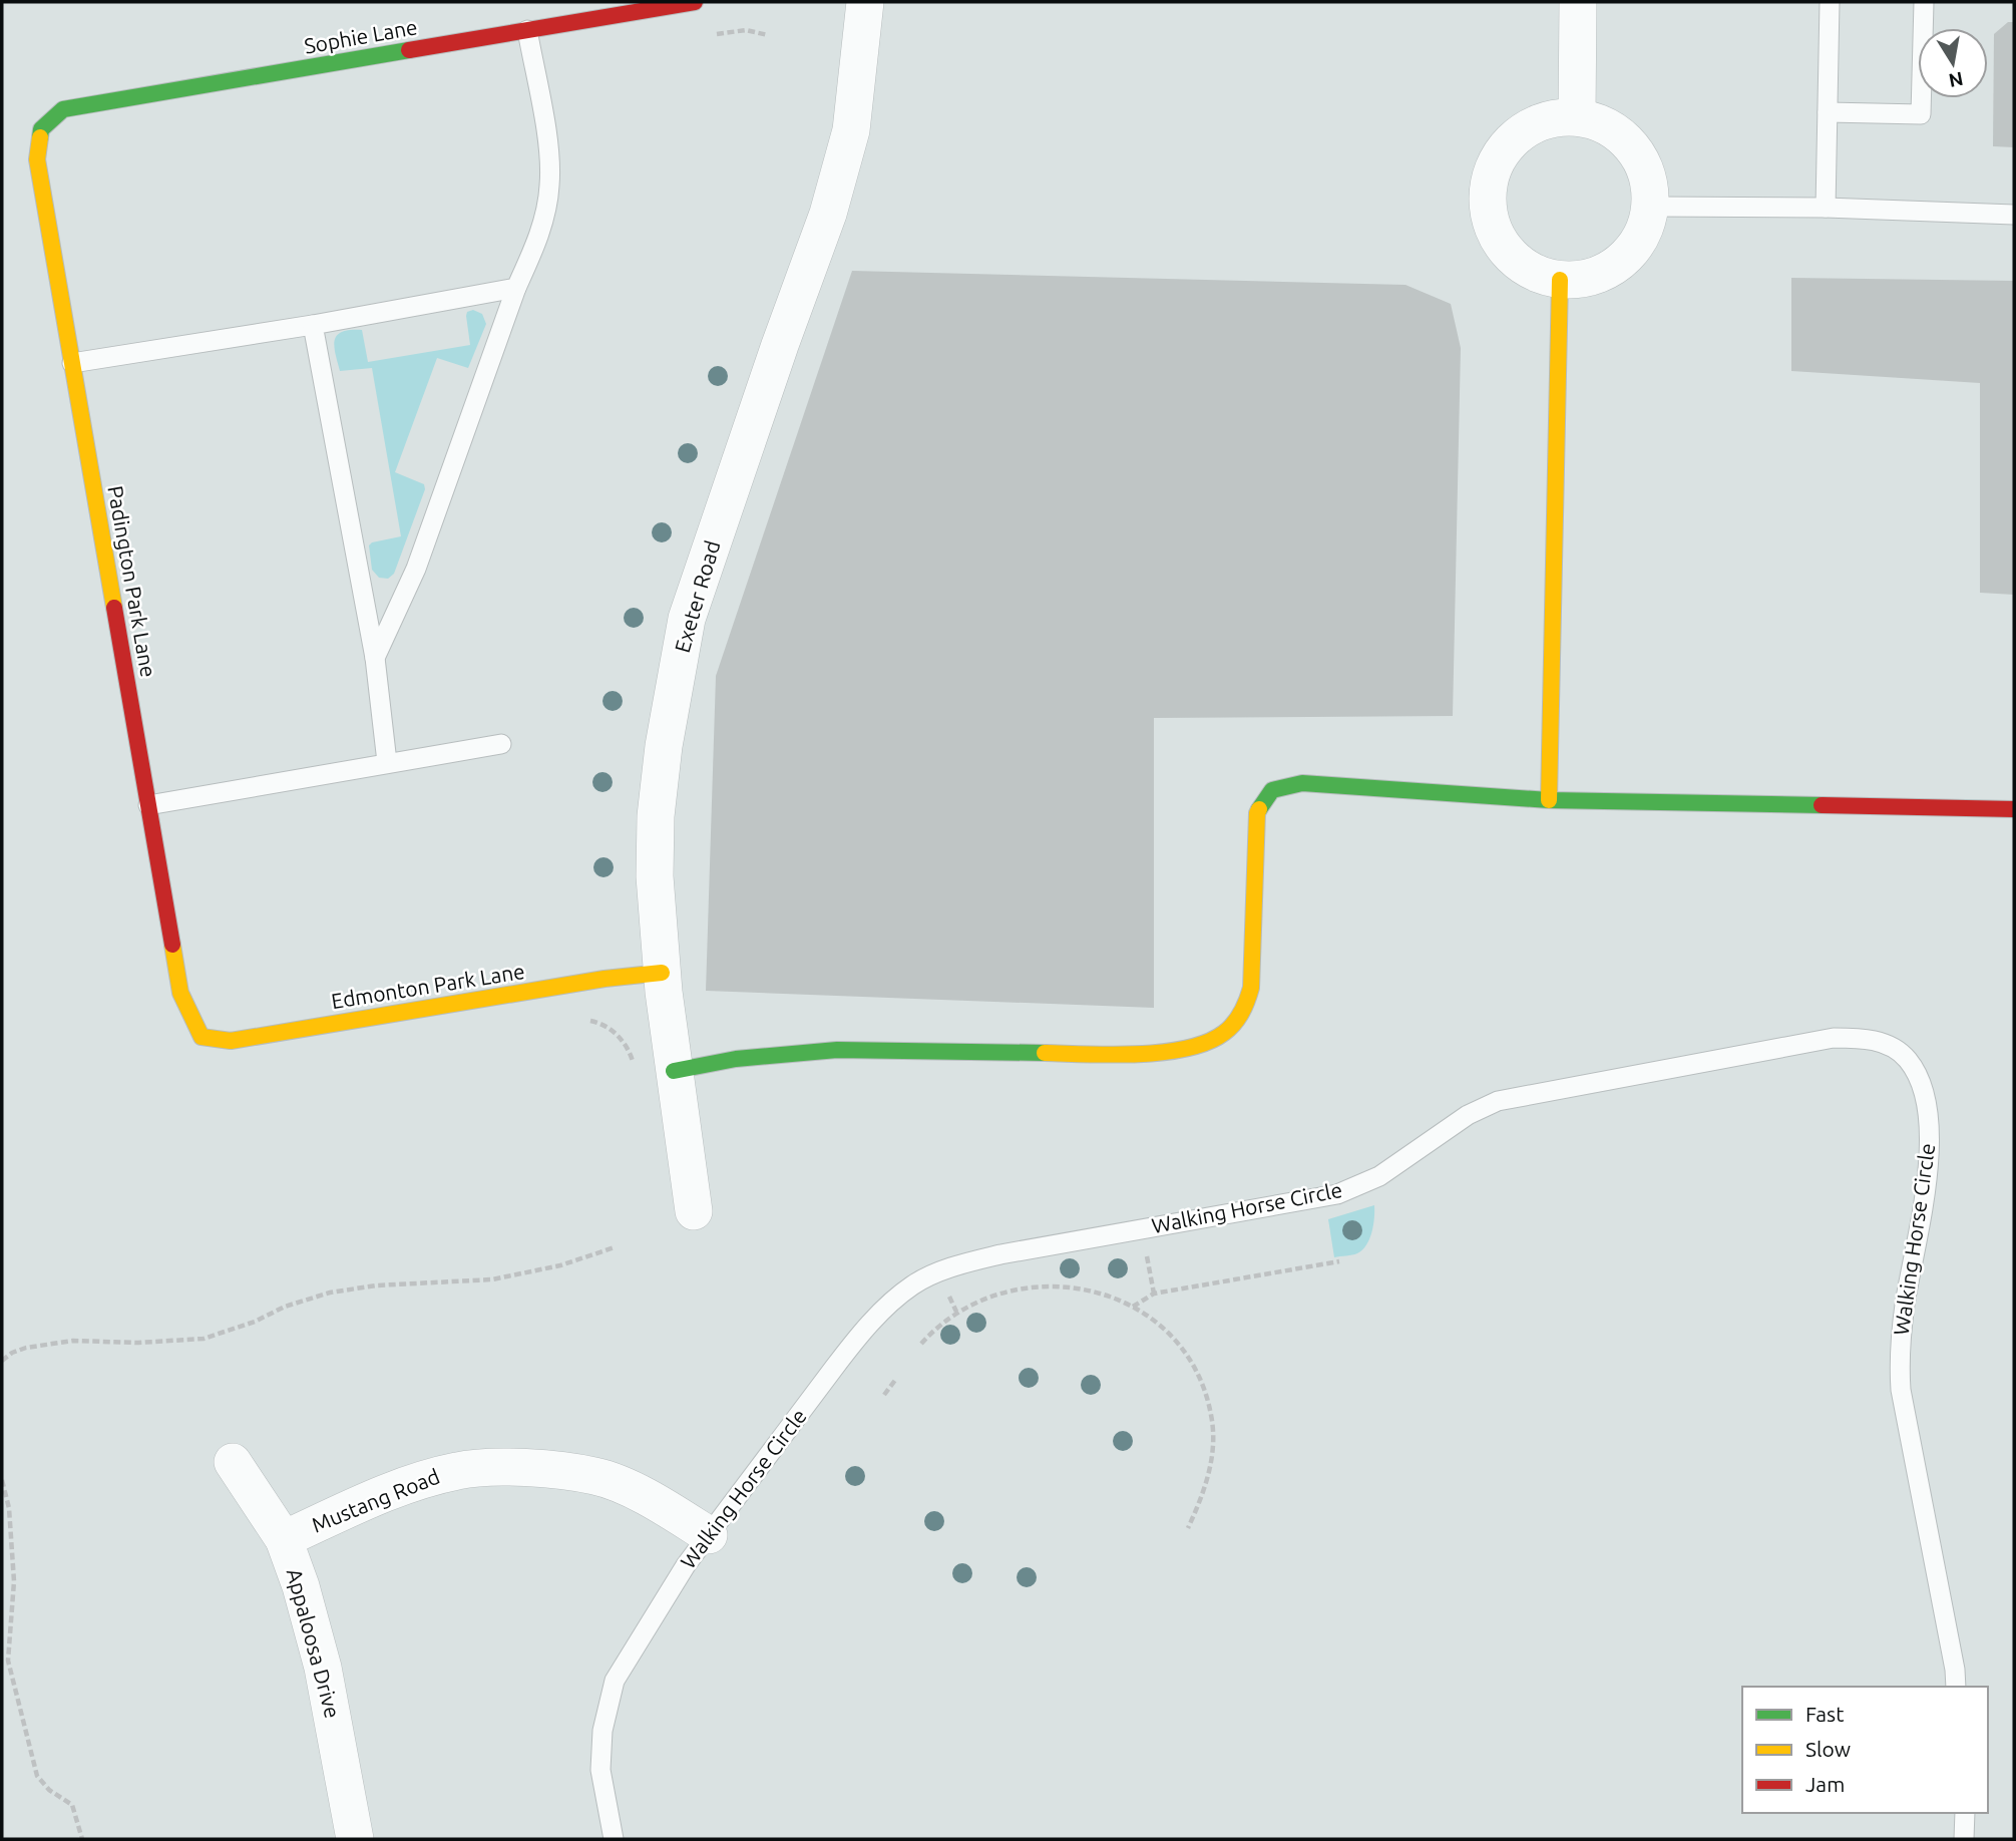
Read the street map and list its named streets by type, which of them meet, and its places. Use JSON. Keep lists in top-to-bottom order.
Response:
{
  "streets": {
    "street": [
      "Sophie Lane",
      "Padington Park Lane",
      "Exeter Road",
      "Edmonton Park Lane",
      "Mustang Road",
      "Appaloosa Drive"
    ],
    "lane": ["Walking Horse Circle"]
  },
  "crossings": [
    ["Sophie Lane", "Padington Park Lane"],
    ["Padington Park Lane", "Edmonton Park Lane"],
    ["Exeter Road", "Edmonton Park Lane"],
    ["Walking Horse Circle", "Mustang Road"],
    ["Mustang Road", "Appaloosa Drive"]
  ],
  "legend": ["Fast", "Slow", "Jam"],
  "north": "bottom"
}
